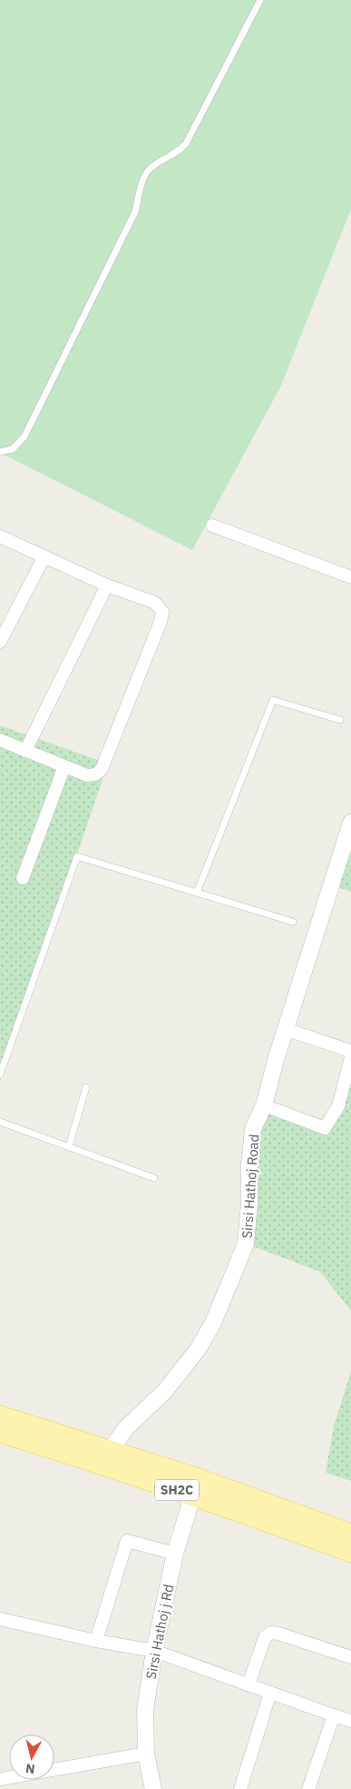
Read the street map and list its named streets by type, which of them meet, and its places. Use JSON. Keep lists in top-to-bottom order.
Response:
{
  "streets": {
    "main road": ["SH2C"],
    "street": ["Sirsi Hathoj Road", "Sirsi Hathoj j Rd"]
  },
  "crossings": [
    ["Sirsi Hathoj Road", "SH2C"],
    ["SH2C", "Sirsi Hathoj j Rd"]
  ],
  "north": "bottom"
}
